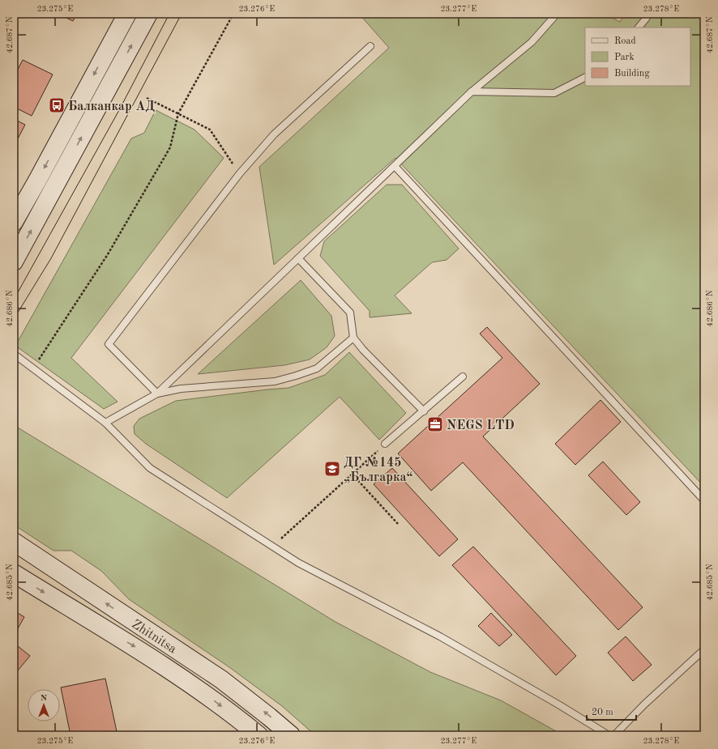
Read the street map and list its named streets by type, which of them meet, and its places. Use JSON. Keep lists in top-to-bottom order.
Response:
{
  "streets": {
    "street": ["Zhitnitsa"]
  },
  "places": {
    "bus stop": ["Балканкар АД"],
    "office": ["NEGS LTD"],
    "school or university": ["ДГ №145 „Българка“"]
  },
  "legend": ["Road", "Park", "Building"],
  "scale_bar": "20 m",
  "north": "top",
  "coordinates": [
    "23.275°E",
    "23.276°E",
    "23.277°E",
    "23.278°E",
    "42.687°N",
    "42.686°N",
    "42.685°N"
  ]
}
